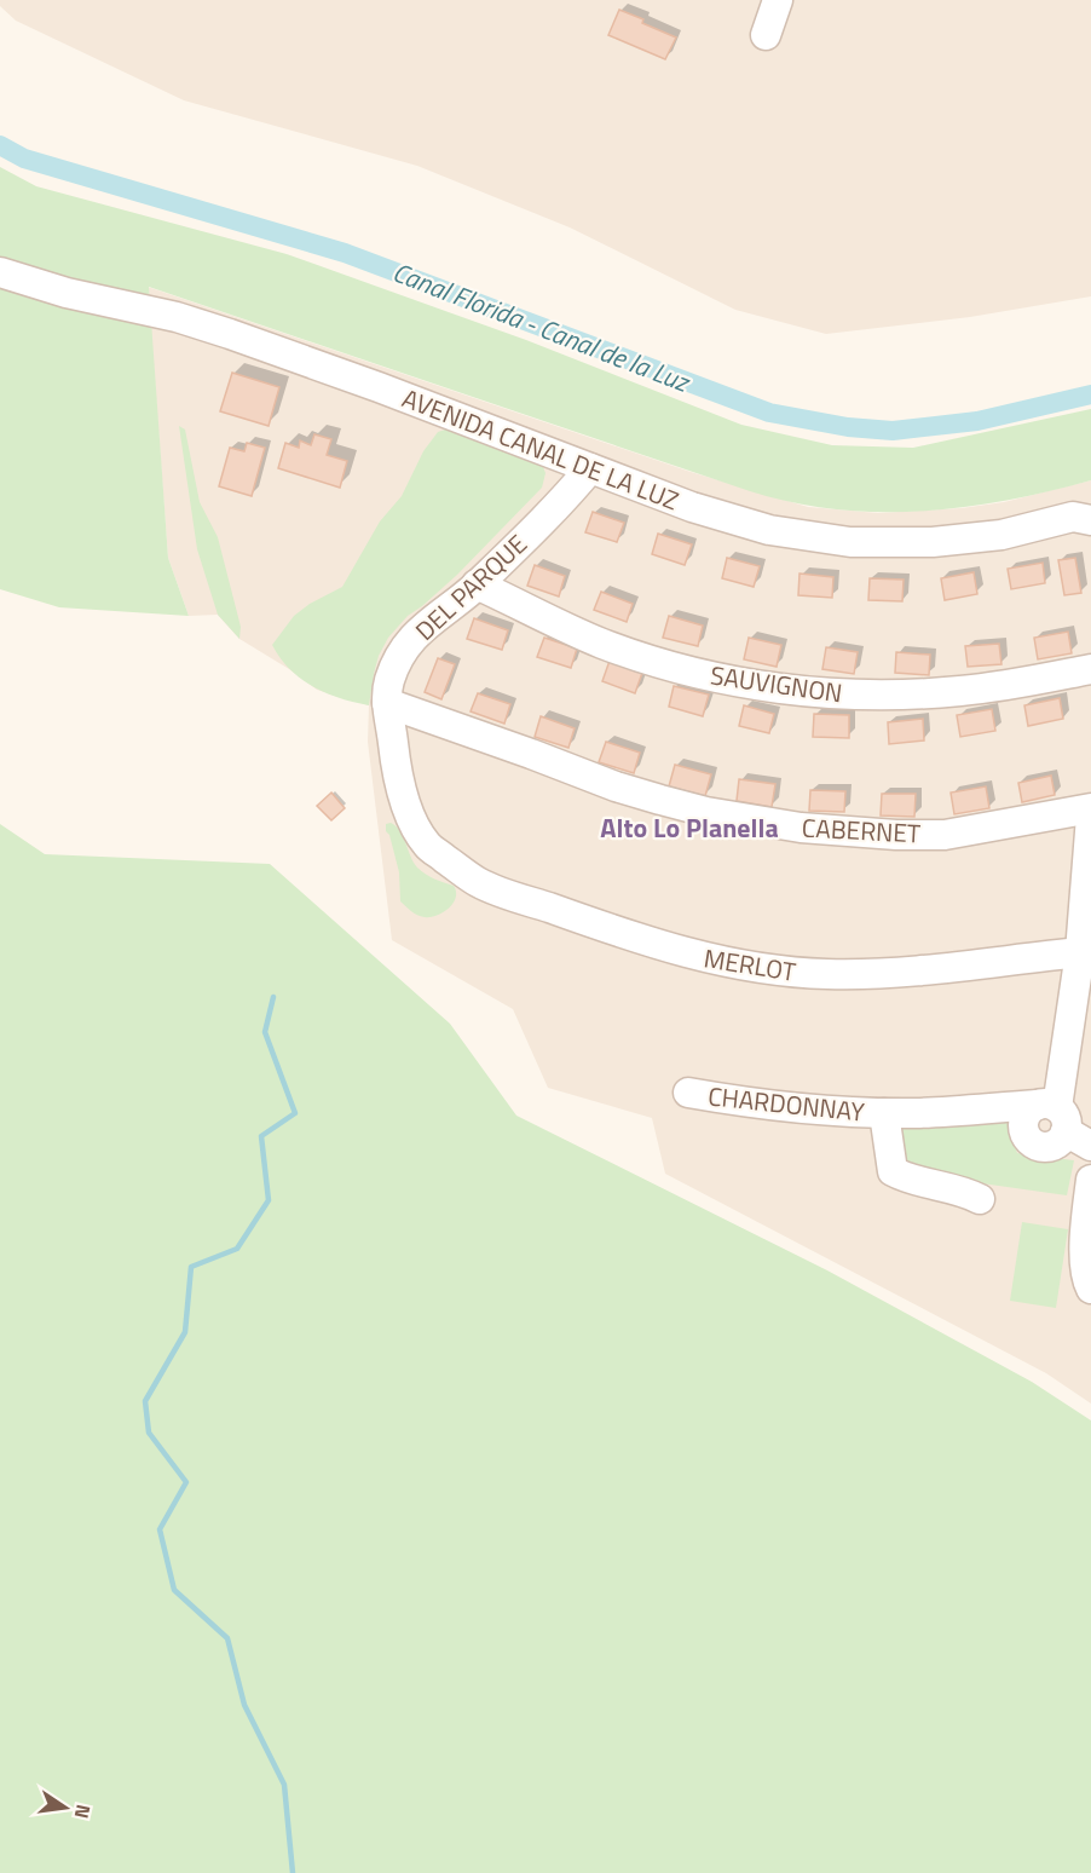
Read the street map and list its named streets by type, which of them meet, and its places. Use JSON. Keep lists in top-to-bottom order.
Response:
{
  "streets": {
    "street": [
      "AVENIDA CANAL DE LA LUZ",
      "DEL PARQUE",
      "SAUVIGNON",
      "CABERNET",
      "MERLOT",
      "CHARDONNAY"
    ]
  },
  "crossings": [
    ["AVENIDA CANAL DE LA LUZ", "DEL PARQUE"],
    ["DEL PARQUE", "SAUVIGNON"],
    ["DEL PARQUE", "CABERNET"],
    ["DEL PARQUE", "MERLOT"]
  ],
  "districts": ["Alto Lo Planella"],
  "water": ["Canal Florida - Canal de la Luz"],
  "north": "right"
}
